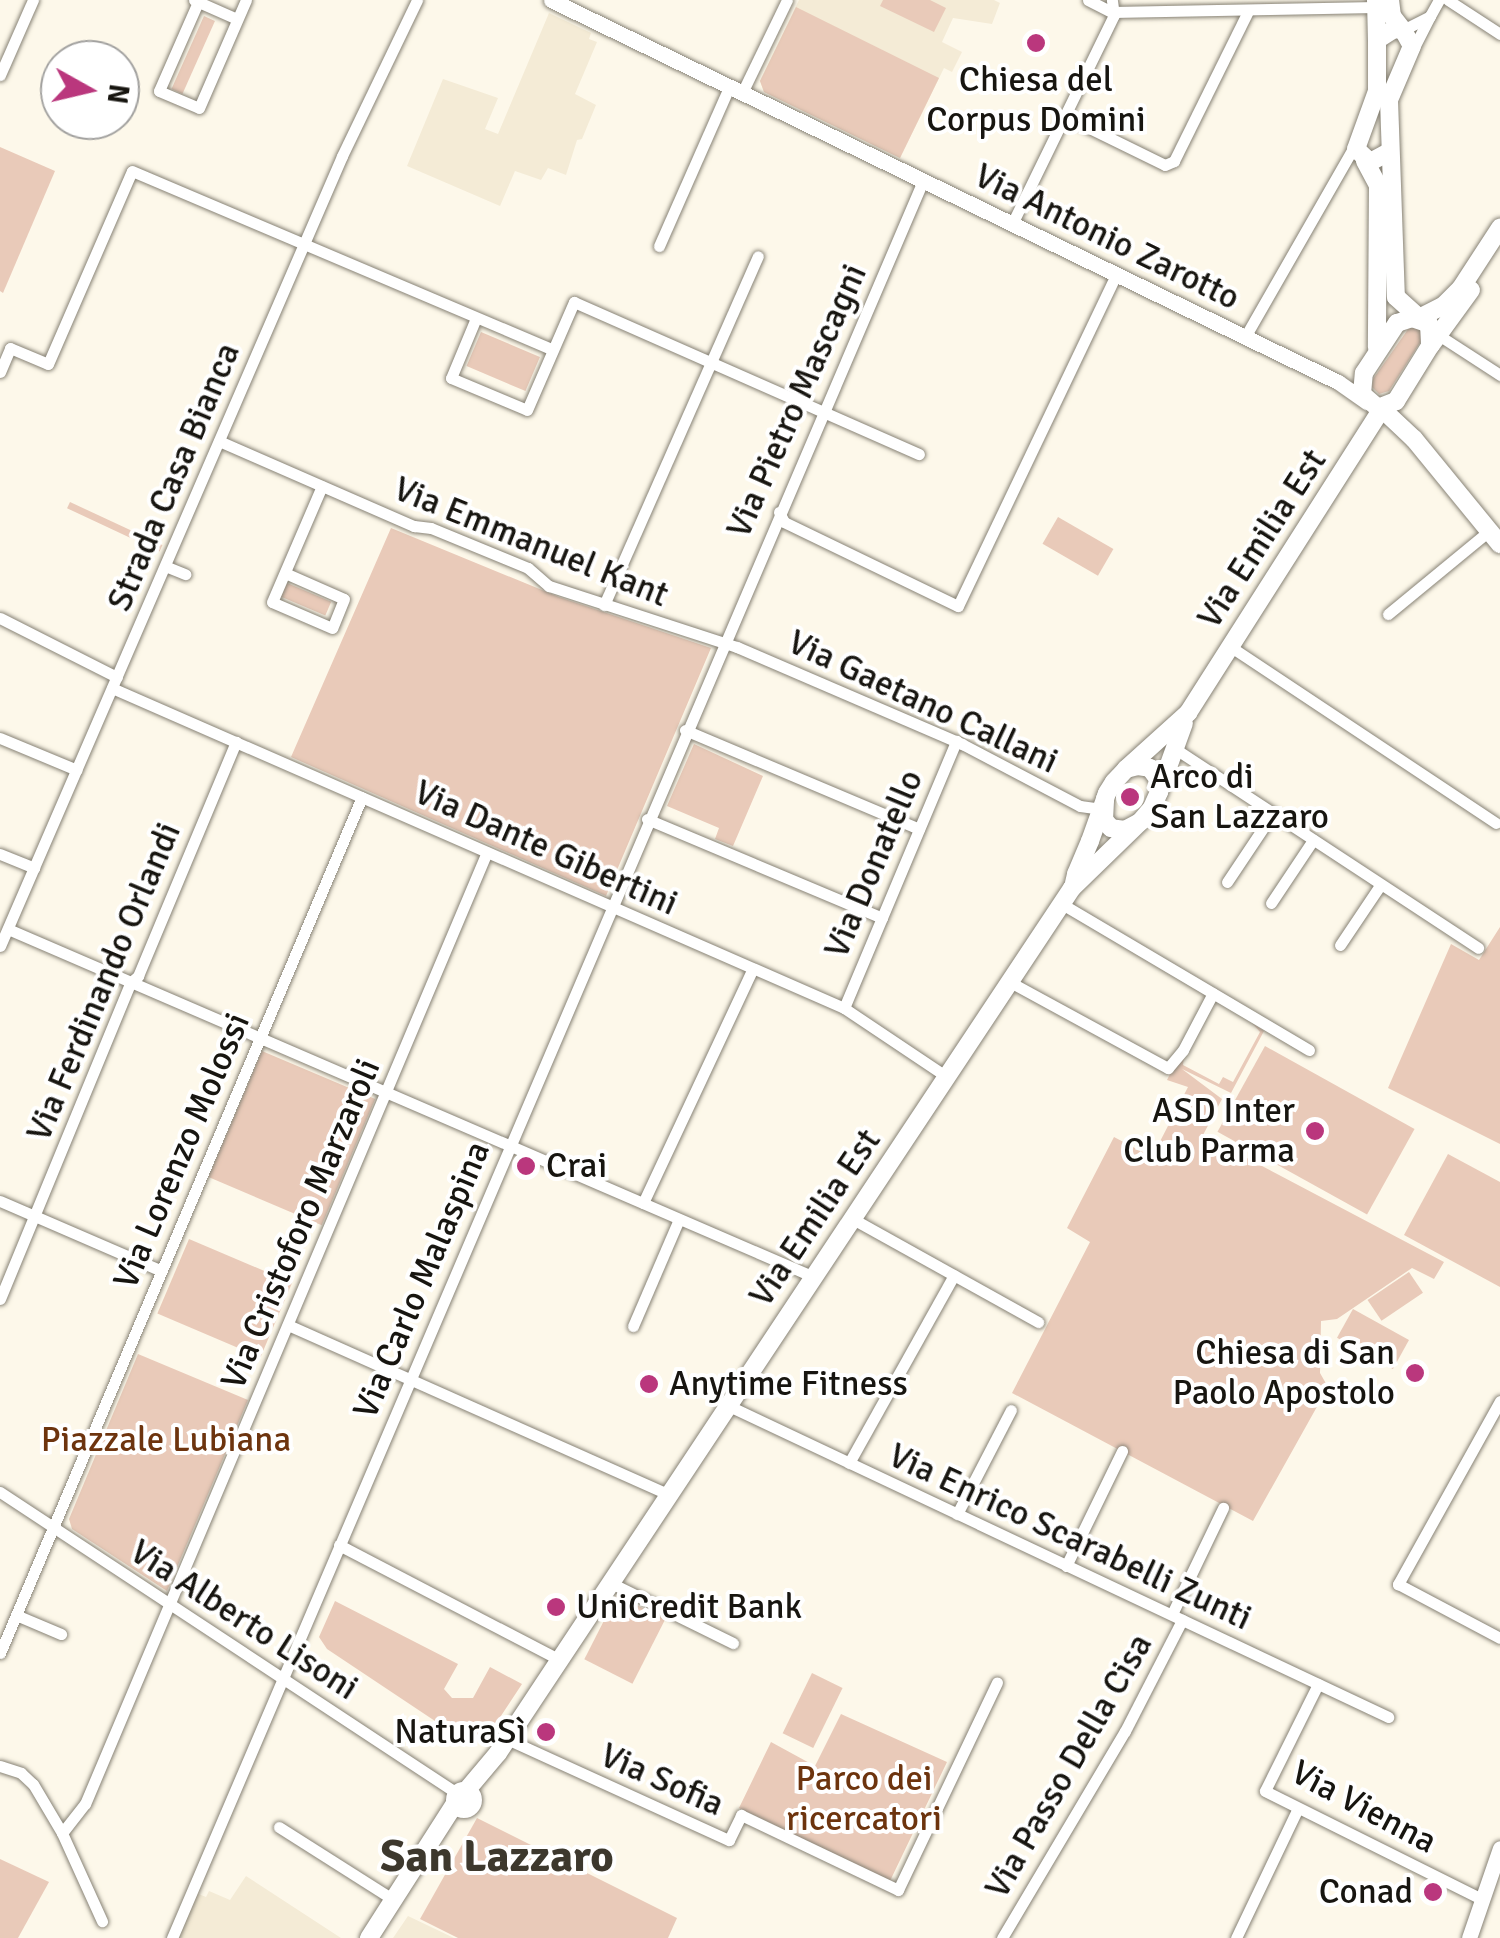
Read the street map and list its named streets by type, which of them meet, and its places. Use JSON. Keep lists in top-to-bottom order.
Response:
{
  "streets": {
    "main road": ["Via Emilia Est"],
    "street": [
      "Via Antonio Zarotto",
      "Via Pietro Mascagni",
      "Strada Casa Bianca",
      "Via Emmanuel Kant",
      "Via Gaetano Callani",
      "Via Dante Gibertini",
      "Via Donatello",
      "Via Ferdinando Orlandi",
      "Via Lorenzo Molossi",
      "Via Cristoforo Marzaroli",
      "Via Carlo Malaspina",
      "Via Enrico Scarabelli Zunti",
      "Via Alberto Lisoni",
      "Via Passo Della Cisa",
      "Via Sofia",
      "Via Vienna"
    ]
  },
  "crossings": [
    ["Via Antonio Zarotto", "Via Pietro Mascagni"],
    ["Via Antonio Zarotto", "Via Emilia Est"],
    ["Via Pietro Mascagni", "Via Emmanuel Kant"],
    ["Via Pietro Mascagni", "Via Gaetano Callani"],
    ["Via Pietro Mascagni", "Via Carlo Malaspina"],
    ["Strada Casa Bianca", "Via Emmanuel Kant"],
    ["Strada Casa Bianca", "Via Dante Gibertini"],
    ["Via Emilia Est", "Via Gaetano Callani"],
    ["Via Emilia Est", "Via Dante Gibertini"],
    ["Via Emilia Est", "Via Enrico Scarabelli Zunti"],
    ["Via Emilia Est", "Via Alberto Lisoni"],
    ["Via Emilia Est", "Via Sofia"],
    ["Via Emmanuel Kant", "Via Gaetano Callani"],
    ["Via Emmanuel Kant", "Via Carlo Malaspina"],
    ["Via Gaetano Callani", "Via Donatello"],
    ["Via Gaetano Callani", "Via Carlo Malaspina"],
    ["Via Dante Gibertini", "Via Donatello"],
    ["Via Dante Gibertini", "Via Ferdinando Orlandi"],
    ["Via Dante Gibertini", "Via Lorenzo Molossi"],
    ["Via Dante Gibertini", "Via Cristoforo Marzaroli"],
    ["Via Dante Gibertini", "Via Carlo Malaspina"],
    ["Via Lorenzo Molossi", "Via Alberto Lisoni"],
    ["Via Cristoforo Marzaroli", "Via Alberto Lisoni"],
    ["Via Carlo Malaspina", "Via Alberto Lisoni"],
    ["Via Enrico Scarabelli Zunti", "Via Passo Della Cisa"],
    ["Via Enrico Scarabelli Zunti", "Via Vienna"]
  ],
  "districts": ["San Lazzaro"],
  "parks": ["Piazzale Lubiana", "Parco dei ricercatori"],
  "places": [
    "Chiesa del Corpus Domini",
    "Arco di San Lazzaro",
    "ASD Inter Club Parma",
    "Crai",
    "Chiesa di San Paolo Apostolo",
    "Anytime Fitness",
    "UniCredit Bank",
    "NaturaSì",
    "Conad"
  ],
  "north": "right"
}
